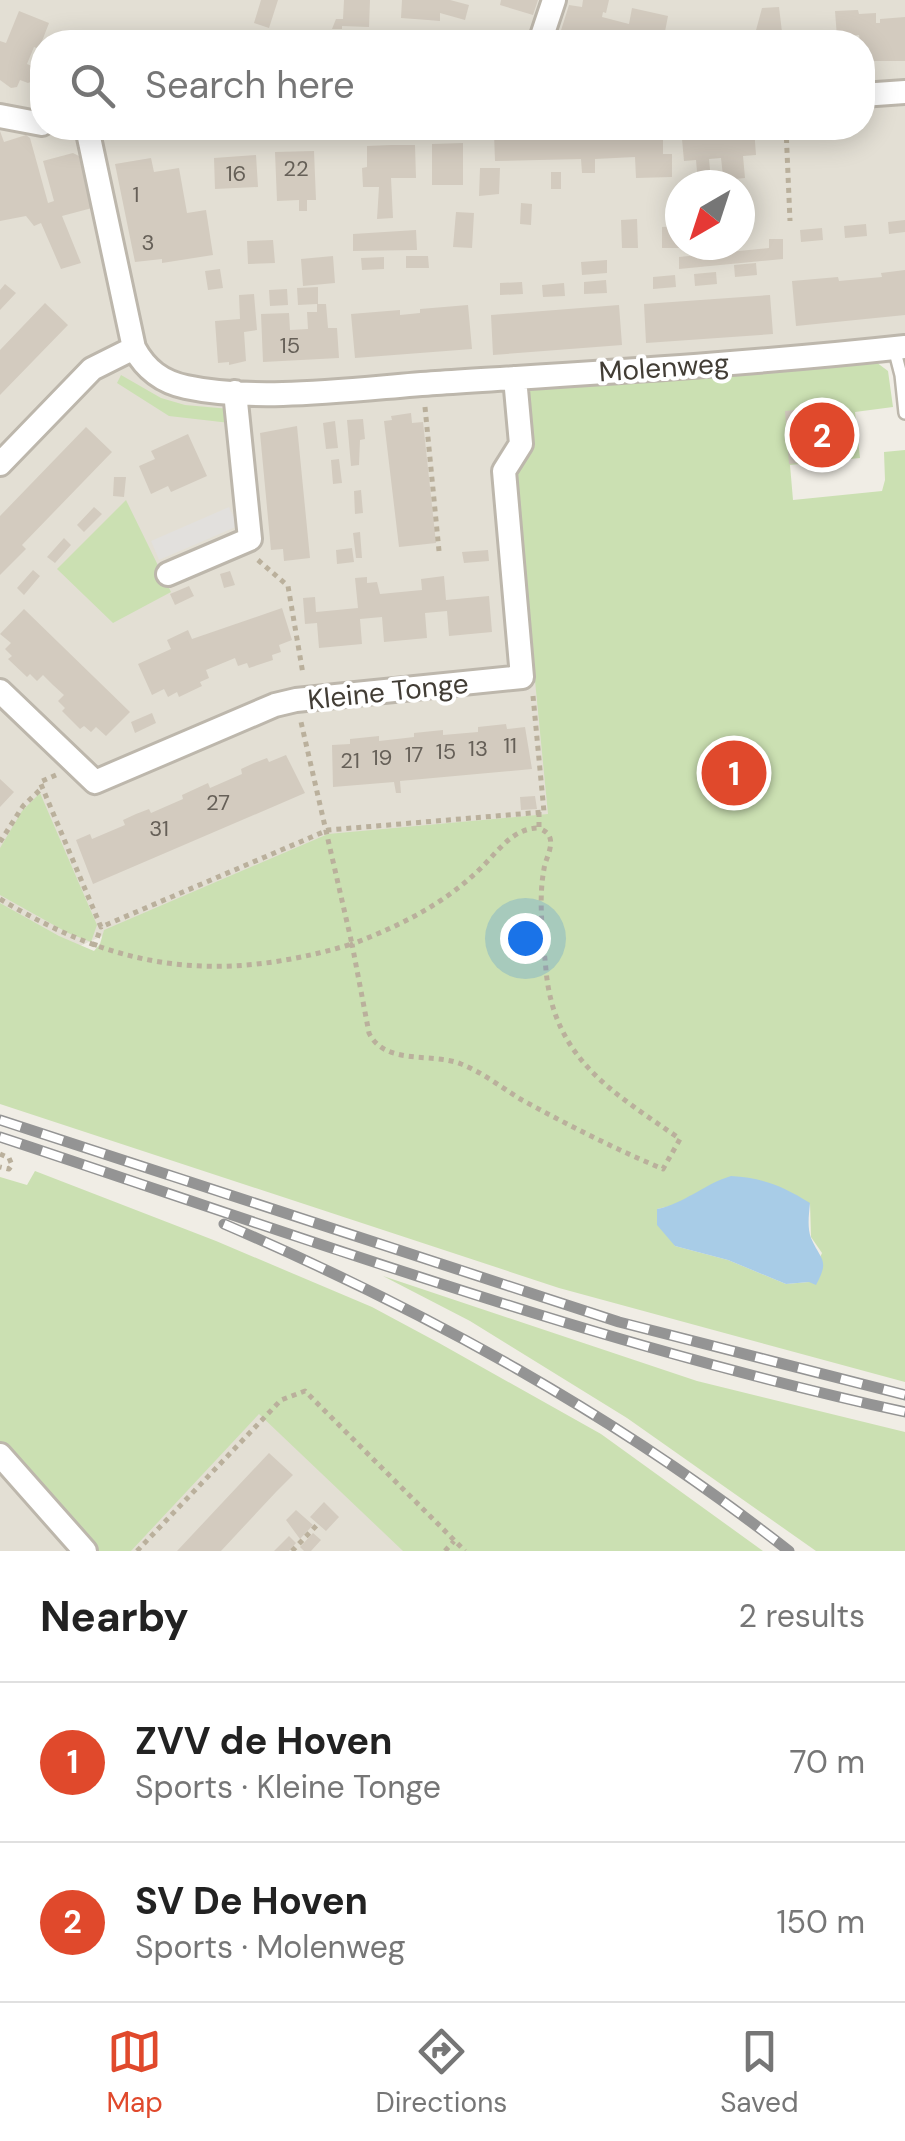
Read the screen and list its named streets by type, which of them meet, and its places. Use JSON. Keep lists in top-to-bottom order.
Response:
{
  "streets": {
    "street": ["Molenweg", "Kleine Tonge"]
  },
  "house_numbers": [
    "22",
    "16",
    "1",
    "3",
    "15",
    "11",
    "13",
    "15",
    "17",
    "19",
    "21",
    "27",
    "31"
  ],
  "north": "bottom left",
  "page": {
    "search": "Search here",
    "pins": ["2", "1"],
    "heading": ["Nearby", "2 results"],
    "list": [
      {
        "mark": "1",
        "name": "ZVV de Hoven",
        "note": "Sports · Kleine Tonge",
        "value": "70 m"
      },
      {
        "mark": "2",
        "name": "SV De Hoven",
        "note": "Sports · Molenweg",
        "value": "150 m"
      }
    ],
    "nav": ["Map", "Directions", "Saved"]
  }
}
